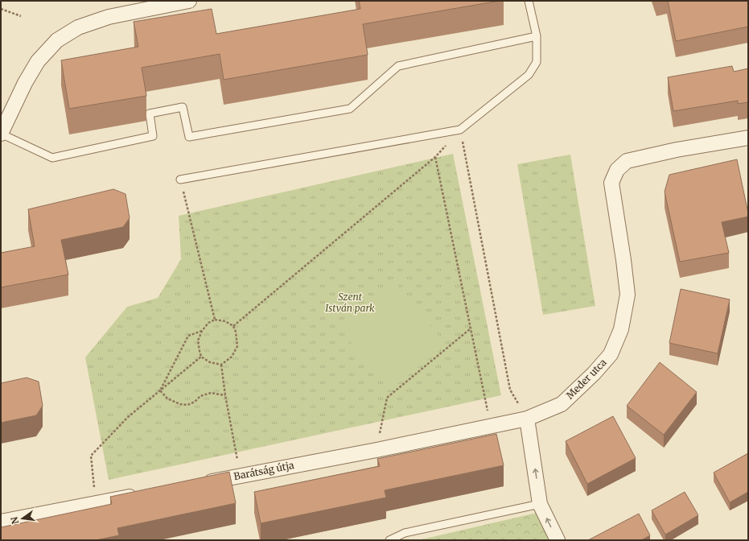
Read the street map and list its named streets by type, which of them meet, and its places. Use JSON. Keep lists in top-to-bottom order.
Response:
{
  "streets": {
    "street": ["Meder utca", "Barátság útja"]
  },
  "crossings": [
    ["Meder utca", "Barátság útja"]
  ],
  "parks": ["Szent István park"],
  "north": "left"
}
